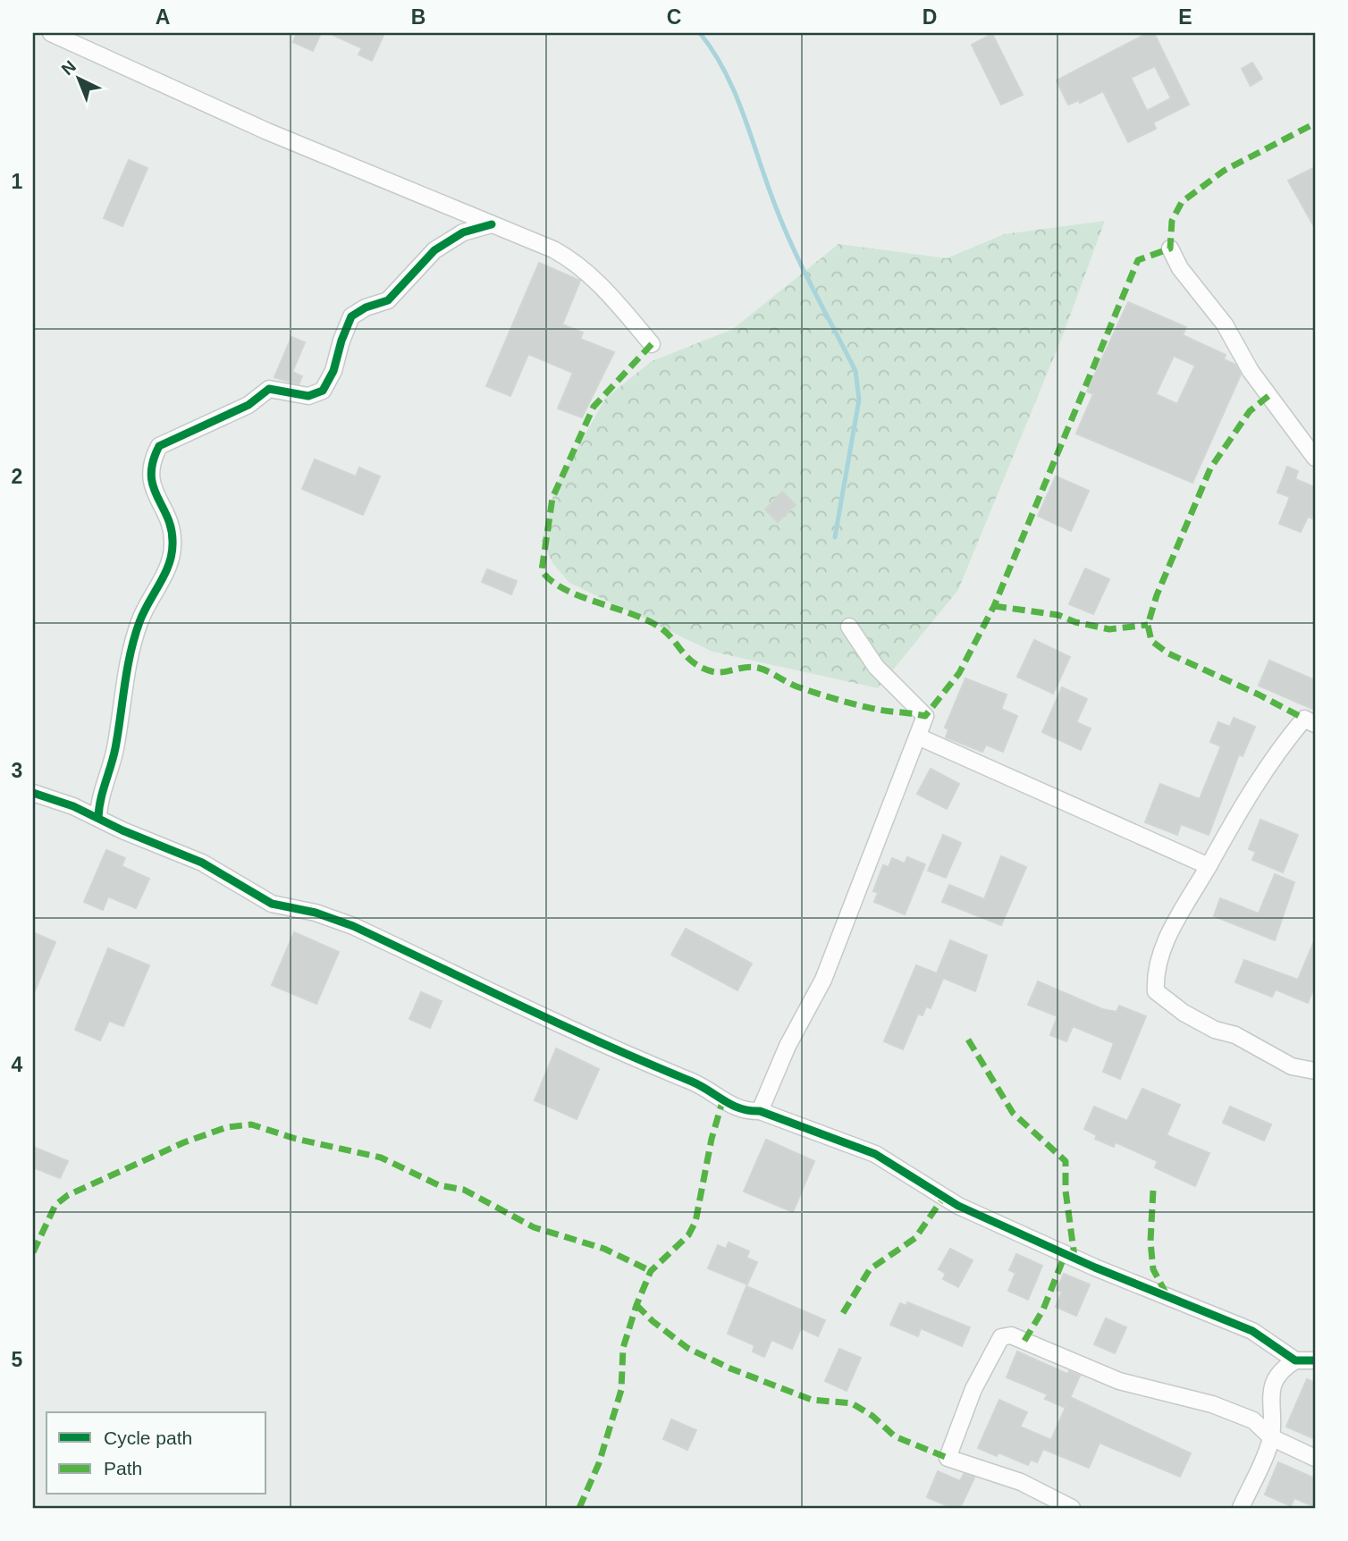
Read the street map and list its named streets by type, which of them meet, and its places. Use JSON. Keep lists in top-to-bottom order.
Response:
{
  "legend": ["Cycle path", "Path"],
  "north": "top left",
  "grid": {
    "columns": [
      "A",
      "B",
      "C",
      "D",
      "E"
    ],
    "rows": [
      "1",
      "2",
      "3",
      "4",
      "5"
    ]
  }
}
